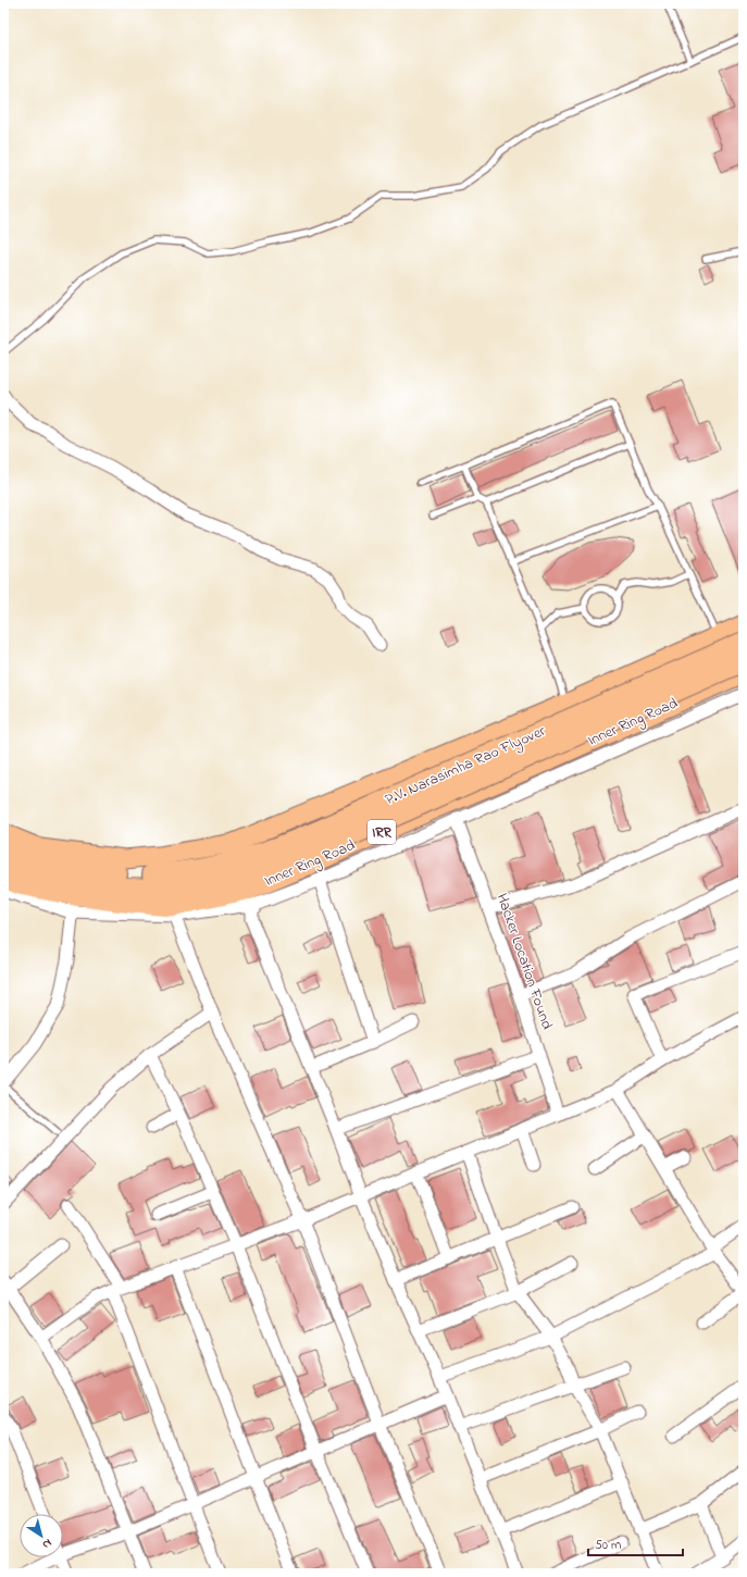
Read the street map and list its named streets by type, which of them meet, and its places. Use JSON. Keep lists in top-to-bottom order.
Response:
{
  "streets": {
    "highway": ["P.V. Narasimha Rao Flyover"],
    "main road": ["Inner Ring Road", "IRR"],
    "street": ["Hacker Location Found"]
  },
  "scale_bar": "50 m",
  "north": "bottom right"
}
